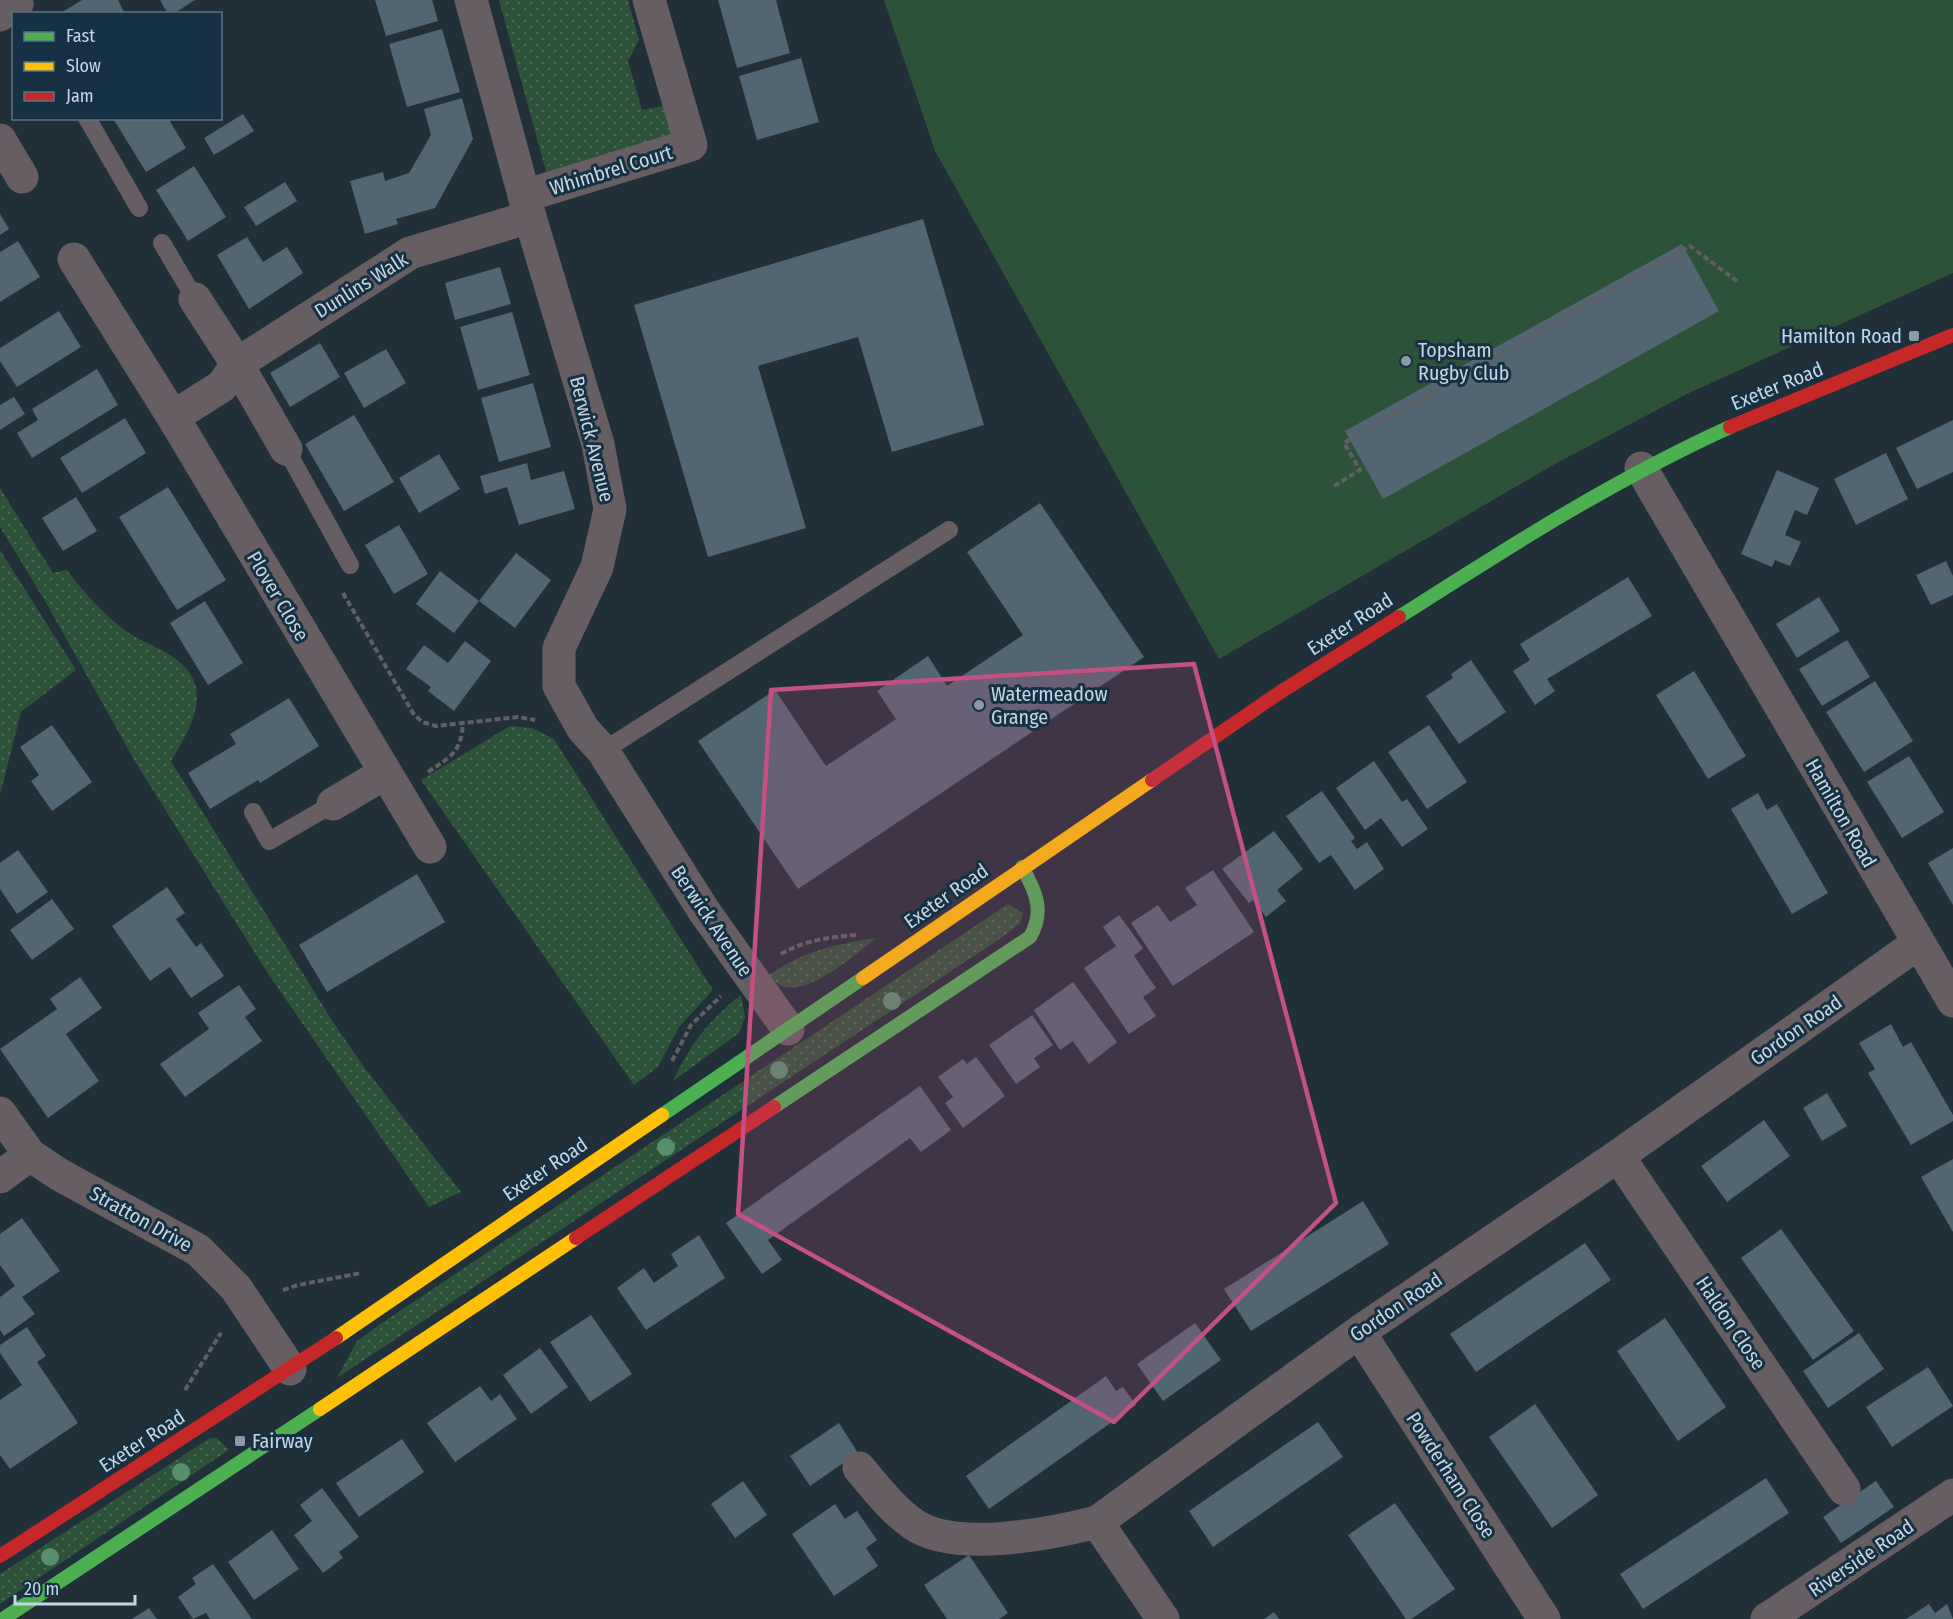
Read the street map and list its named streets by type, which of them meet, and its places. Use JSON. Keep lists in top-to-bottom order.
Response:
{
  "streets": {
    "street": [
      "Whimbrel Court",
      "Dunlins Walk",
      "Exeter Road",
      "Berwick Avenue",
      "Plover Close",
      "Hamilton Road",
      "Gordon Road",
      "Stratton Drive",
      "Haldon Close",
      "Powderham Close",
      "Riverside Road"
    ]
  },
  "crossings": [
    ["Whimbrel Court", "Dunlins Walk"],
    ["Whimbrel Court", "Berwick Avenue"],
    ["Dunlins Walk", "Berwick Avenue"],
    ["Exeter Road", "Berwick Avenue"],
    ["Exeter Road", "Hamilton Road"],
    ["Exeter Road", "Stratton Drive"],
    ["Hamilton Road", "Gordon Road"],
    ["Gordon Road", "Haldon Close"],
    ["Gordon Road", "Powderham Close"]
  ],
  "places": {
    "transit": ["Hamilton Road", "Fairway"],
    "other": ["Topsham Rugby Club", "Watermeadow Grange"]
  },
  "legend": ["Fast", "Slow", "Jam"],
  "scale_bar": "20 m"
}
